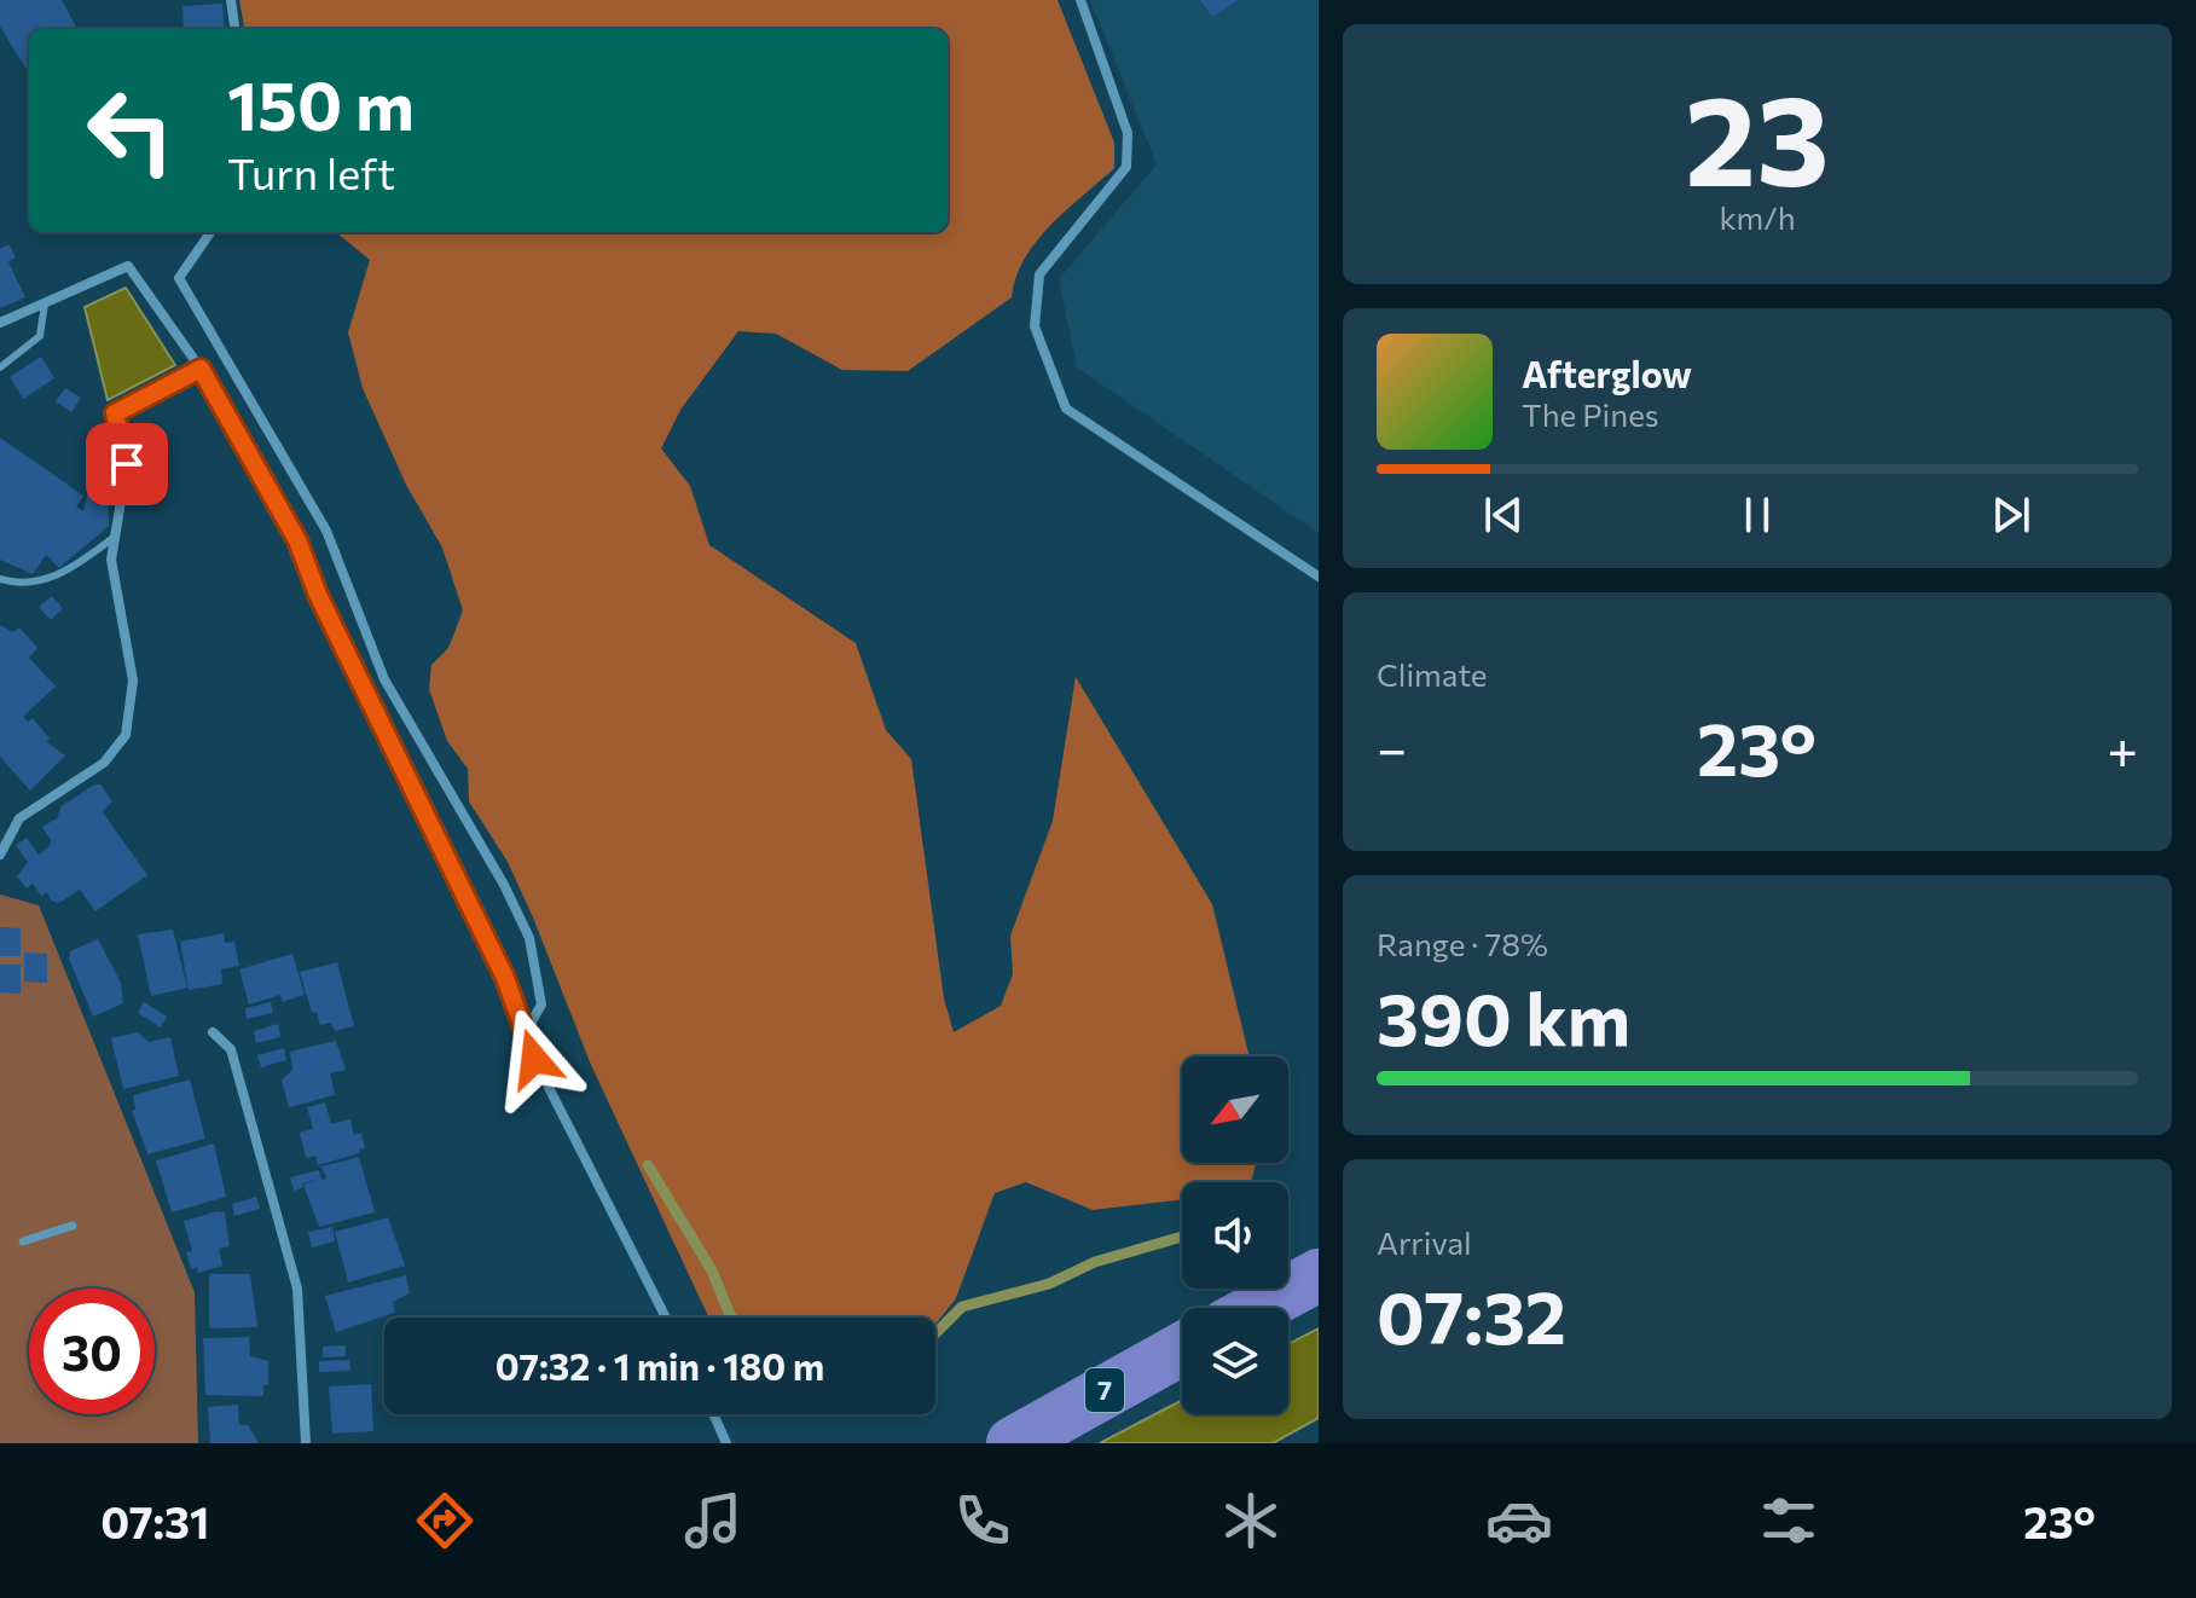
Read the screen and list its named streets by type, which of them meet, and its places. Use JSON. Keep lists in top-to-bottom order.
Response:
{
  "streets": {
    "main road": ["7"]
  },
  "north": "bottom left",
  "page": {
    "tile": [
      ["23", "km/h"],
      "Climate",
      ["Range · 78%", "390 km"],
      ["Arrival", "07:32"]
    ],
    "turn": ["150 m", "Turn left"],
    "song": ["Afterglow", "The Pines"],
    "heat": ["−", "23°", "+"],
    "limit": "30",
    "trip": "07:32 · 1 min · 180 m",
    "tabs": ["07:31", "23°"]
  }
}
